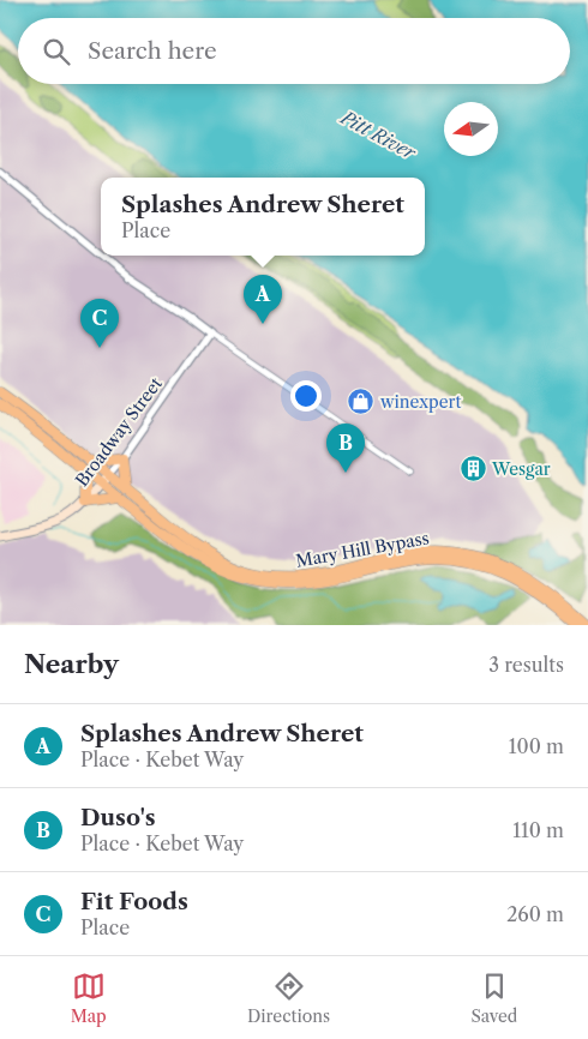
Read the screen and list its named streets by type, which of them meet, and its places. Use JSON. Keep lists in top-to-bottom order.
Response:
{
  "streets": {
    "highway": ["Mary Hill Bypass"],
    "main road": ["Broadway Street"]
  },
  "crossings": [
    ["Broadway Street", "Mary Hill Bypass"]
  ],
  "water": ["Pitt River"],
  "places": {
    "shop": ["winexpert"],
    "building": ["Wesgar"]
  },
  "north": "left",
  "page": {
    "search": "Search here",
    "popup": ["Splashes Andrew Sheret", "Place"],
    "pins": ["A", "C", "B"],
    "heading": ["Nearby", "3 results"],
    "list": [
      {
        "mark": "A",
        "name": "Splashes Andrew Sheret",
        "note": "Place · Kebet Way",
        "value": "100 m"
      },
      {
        "mark": "B",
        "name": "Duso's",
        "note": "Place · Kebet Way",
        "value": "110 m"
      },
      {
        "mark": "C",
        "name": "Fit Foods",
        "note": "Place",
        "value": "260 m"
      }
    ],
    "nav": ["Map", "Directions", "Saved"]
  }
}
